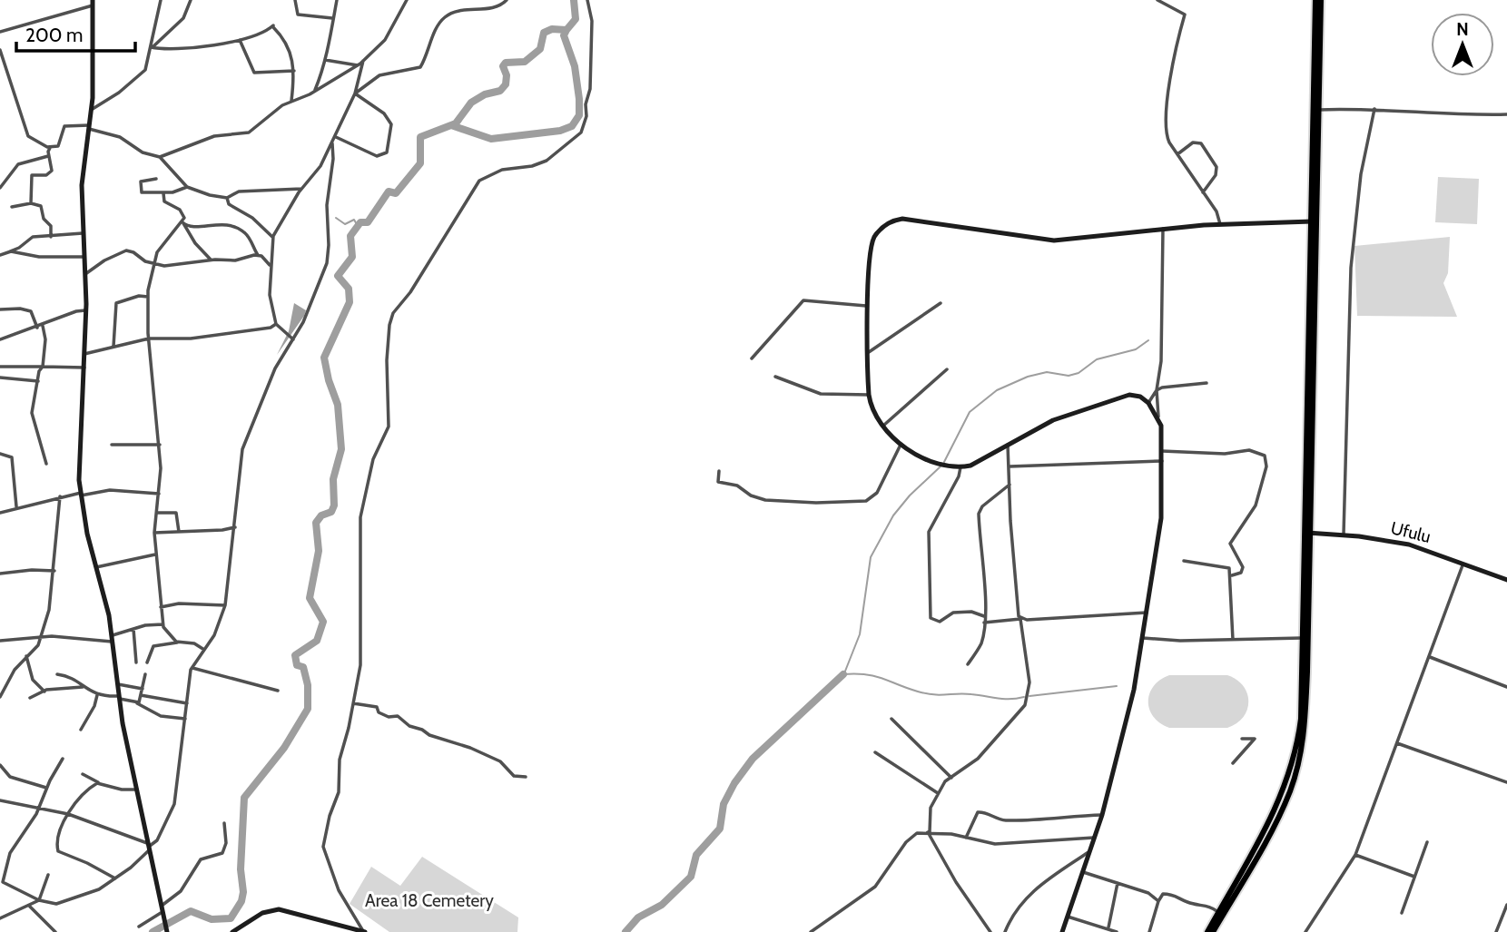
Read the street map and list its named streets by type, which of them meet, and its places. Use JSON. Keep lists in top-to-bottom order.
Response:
{
  "streets": {
    "street": ["Ufulu"]
  },
  "parks": ["Area 18 Cemetery"],
  "scale_bar": "200 m",
  "north": "top"
}
